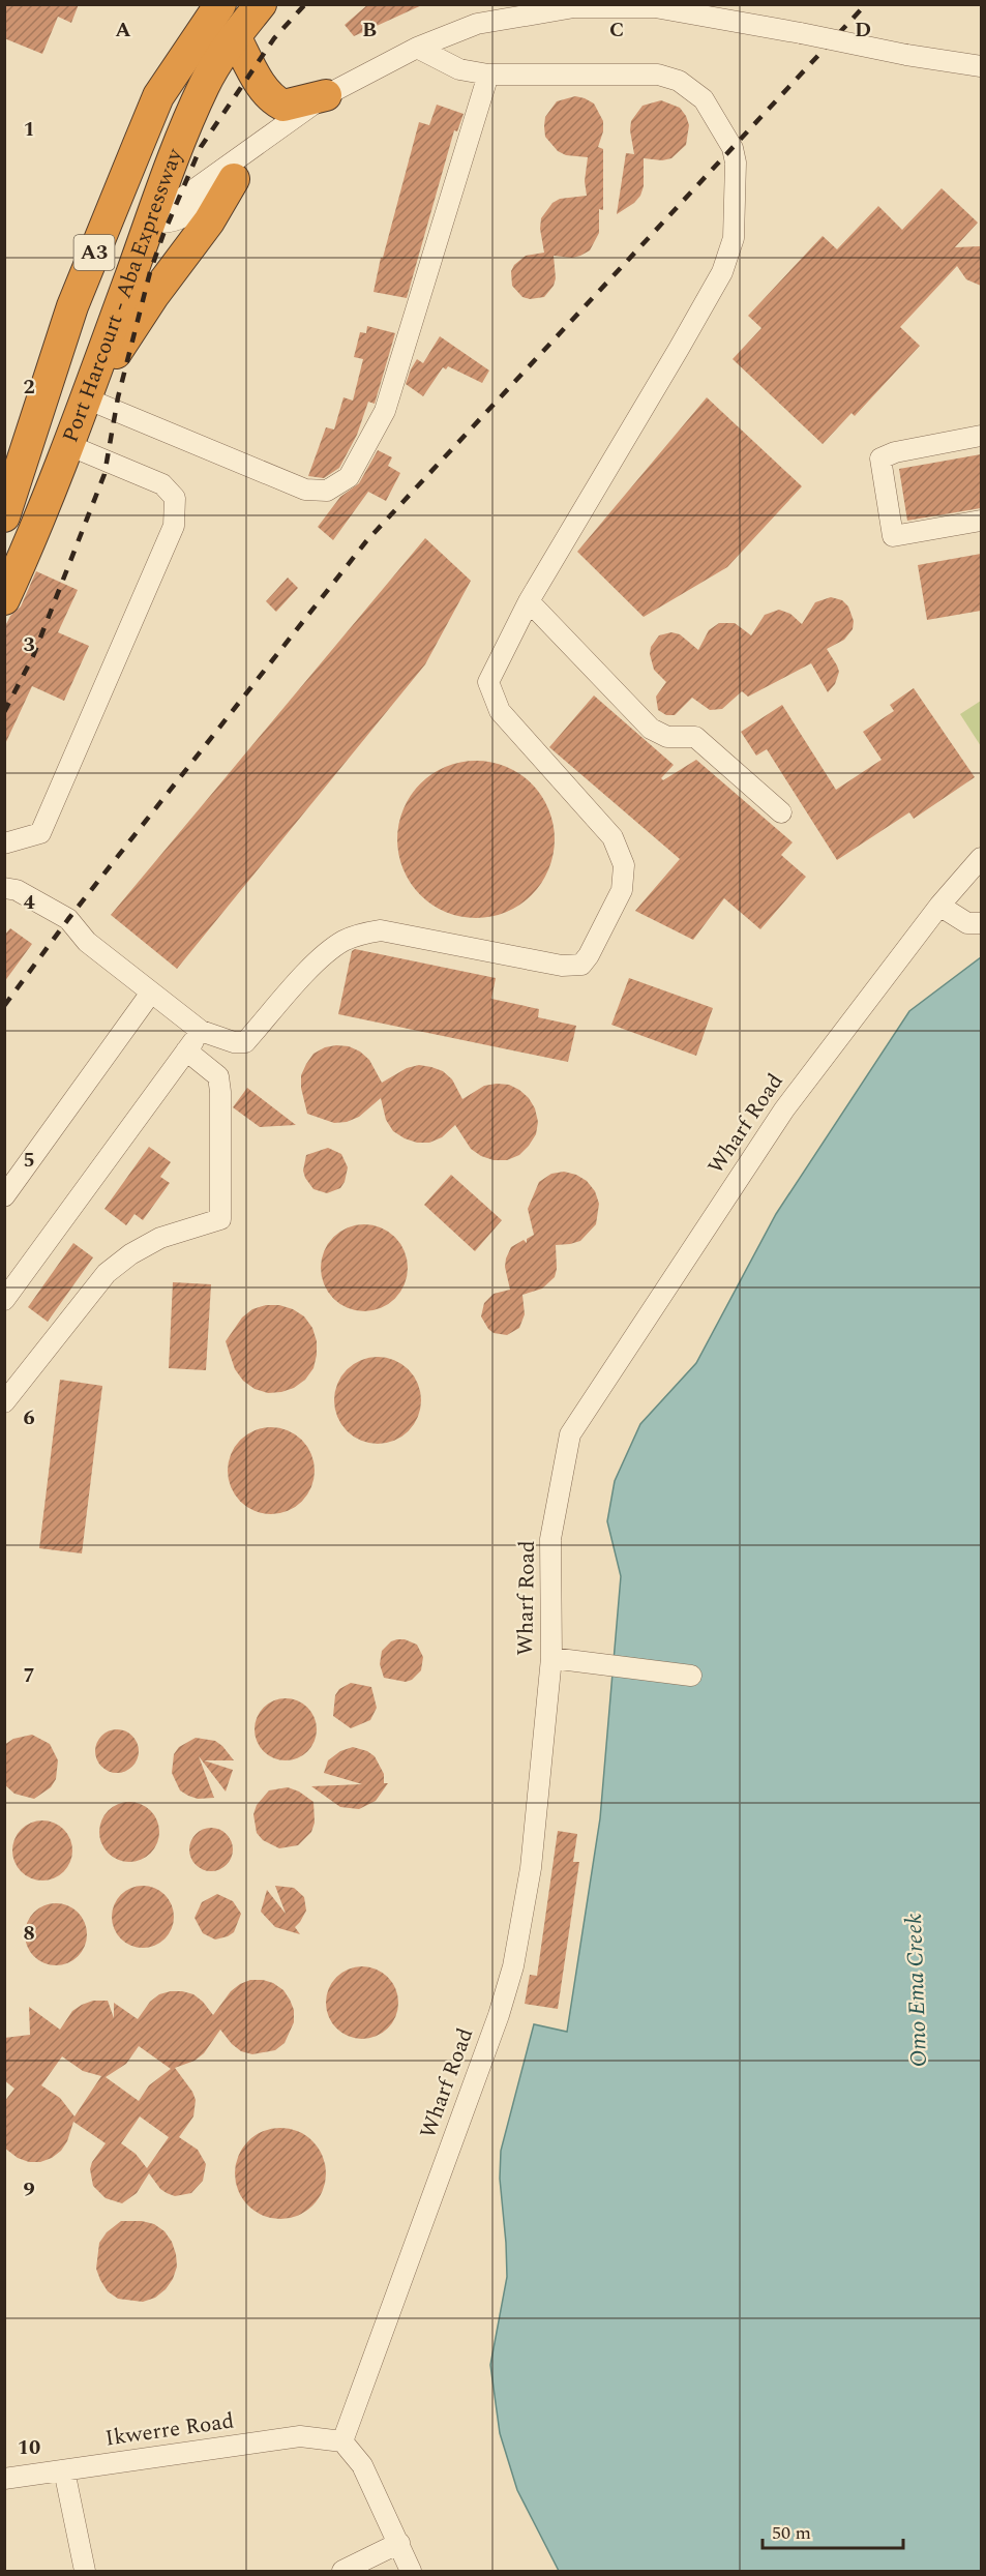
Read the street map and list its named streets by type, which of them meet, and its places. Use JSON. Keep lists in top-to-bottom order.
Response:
{
  "streets": {
    "highway": ["A3", "Port Harcourt - Aba Expressway"],
    "street": ["Wharf Road", "Ikwerre Road"]
  },
  "crossings": [
    ["Wharf Road", "Ikwerre Road"]
  ],
  "water": ["Omo Ema Creek"],
  "scale_bar": "50 m",
  "grid": {
    "columns": [
      "A",
      "B",
      "C",
      "D"
    ],
    "rows": [
      "1",
      "2",
      "3",
      "4",
      "5",
      "6",
      "7",
      "8",
      "9",
      "10"
    ]
  }
}
